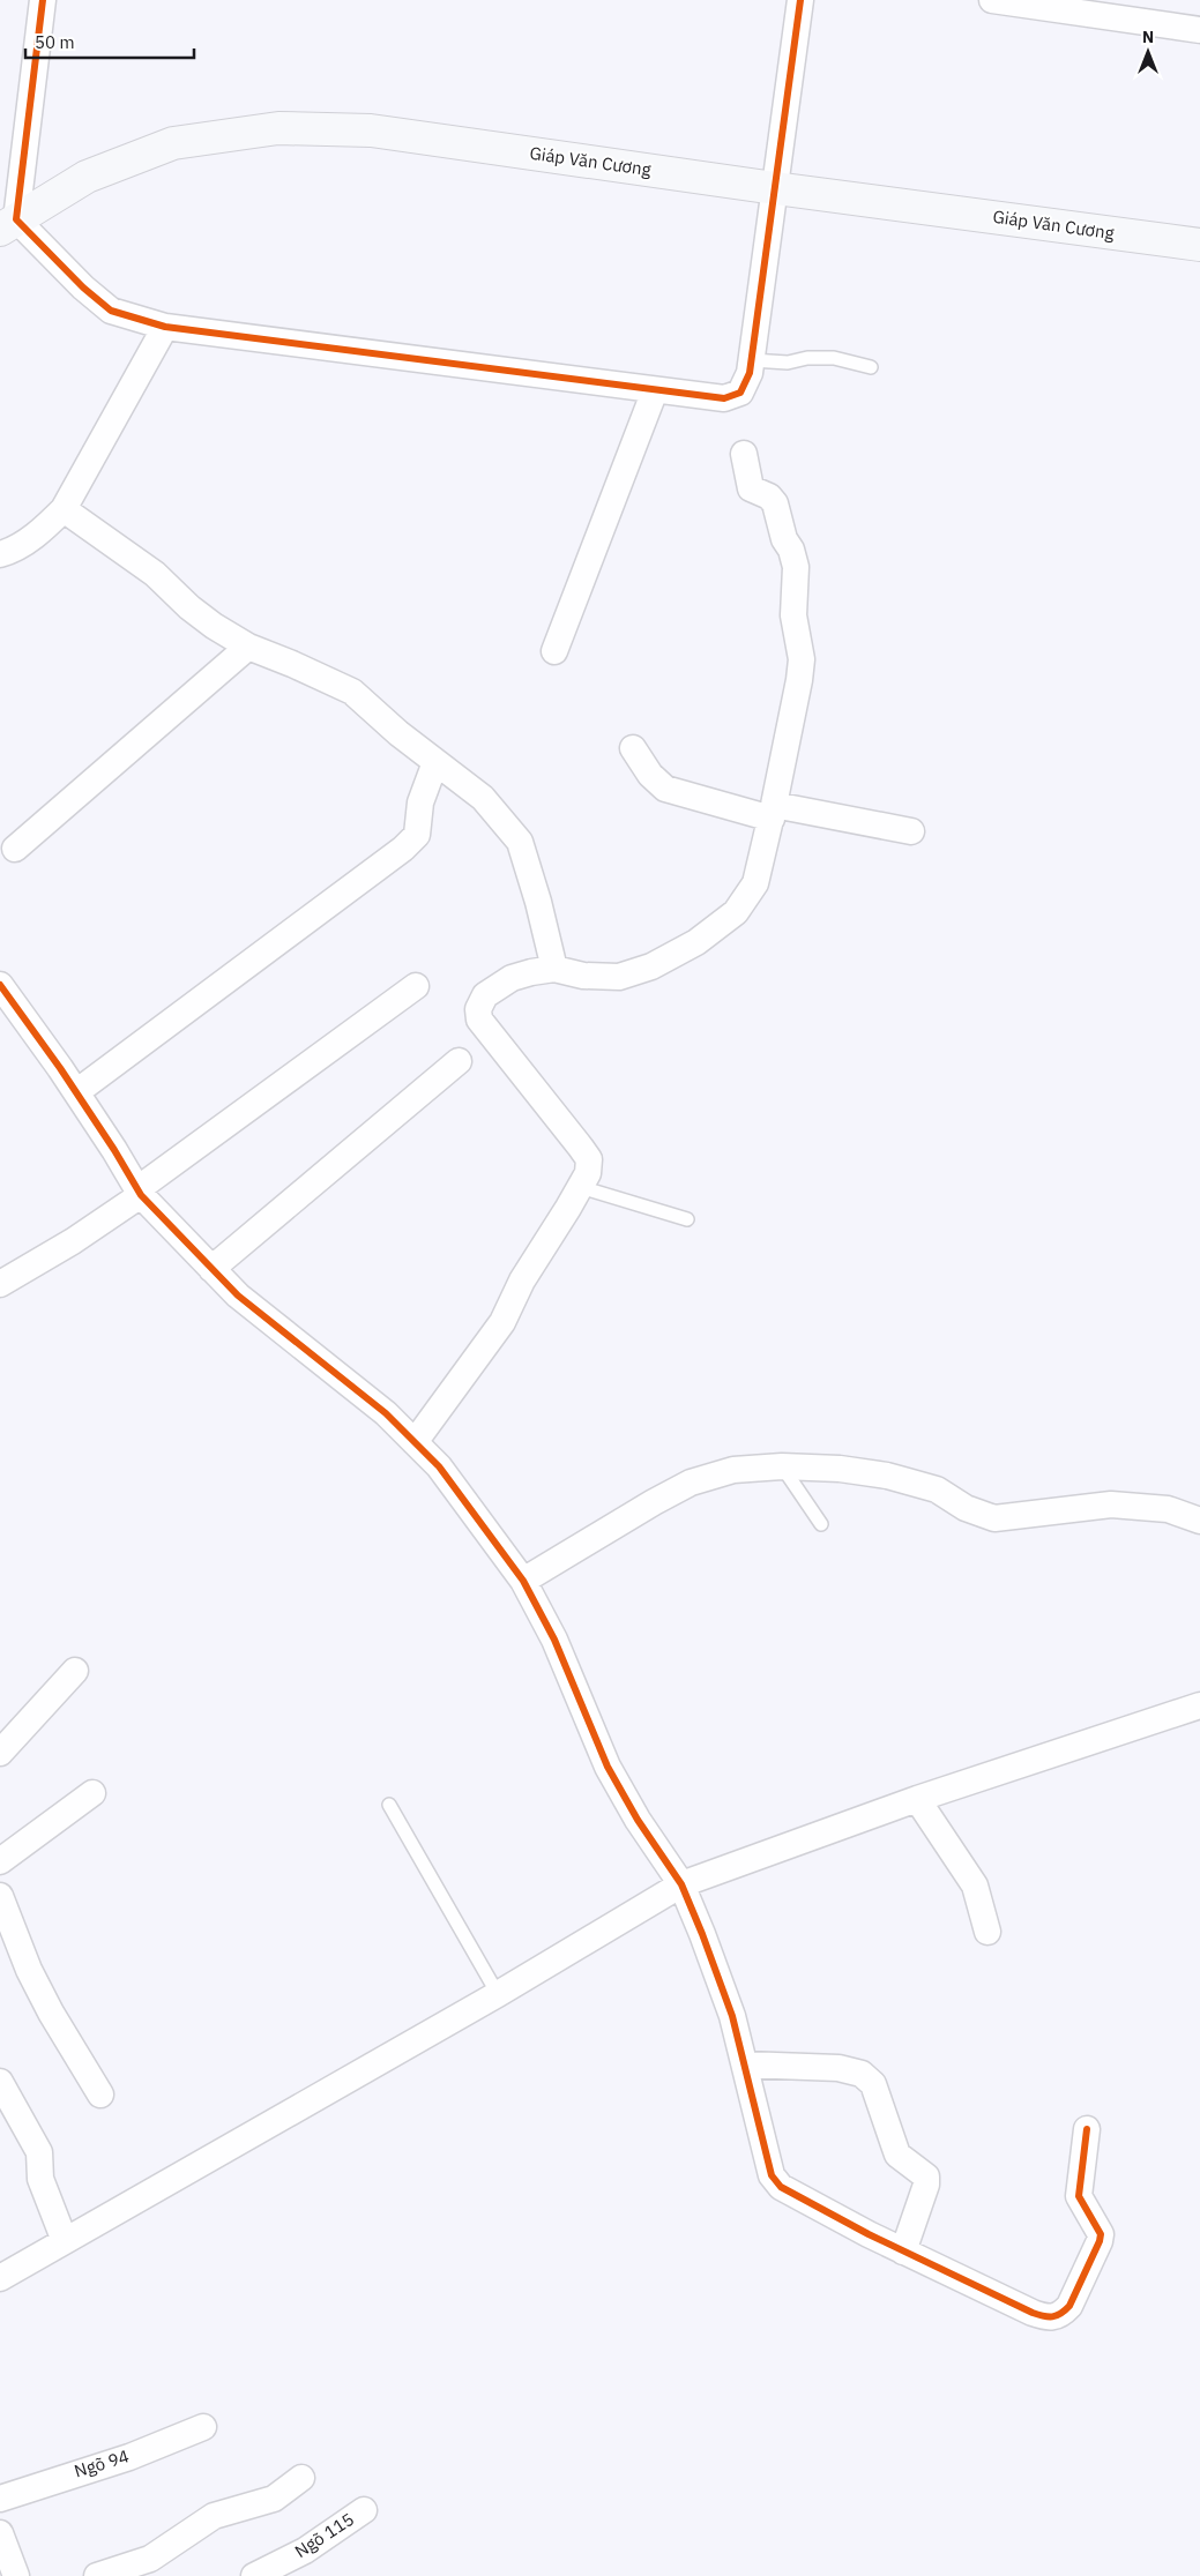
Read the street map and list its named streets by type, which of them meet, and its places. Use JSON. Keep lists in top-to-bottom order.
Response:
{
  "streets": {
    "street": ["Giáp Văn Cương", "Ngõ 94", "Ngõ 115"]
  },
  "scale_bar": "50 m",
  "north": "top"
}
